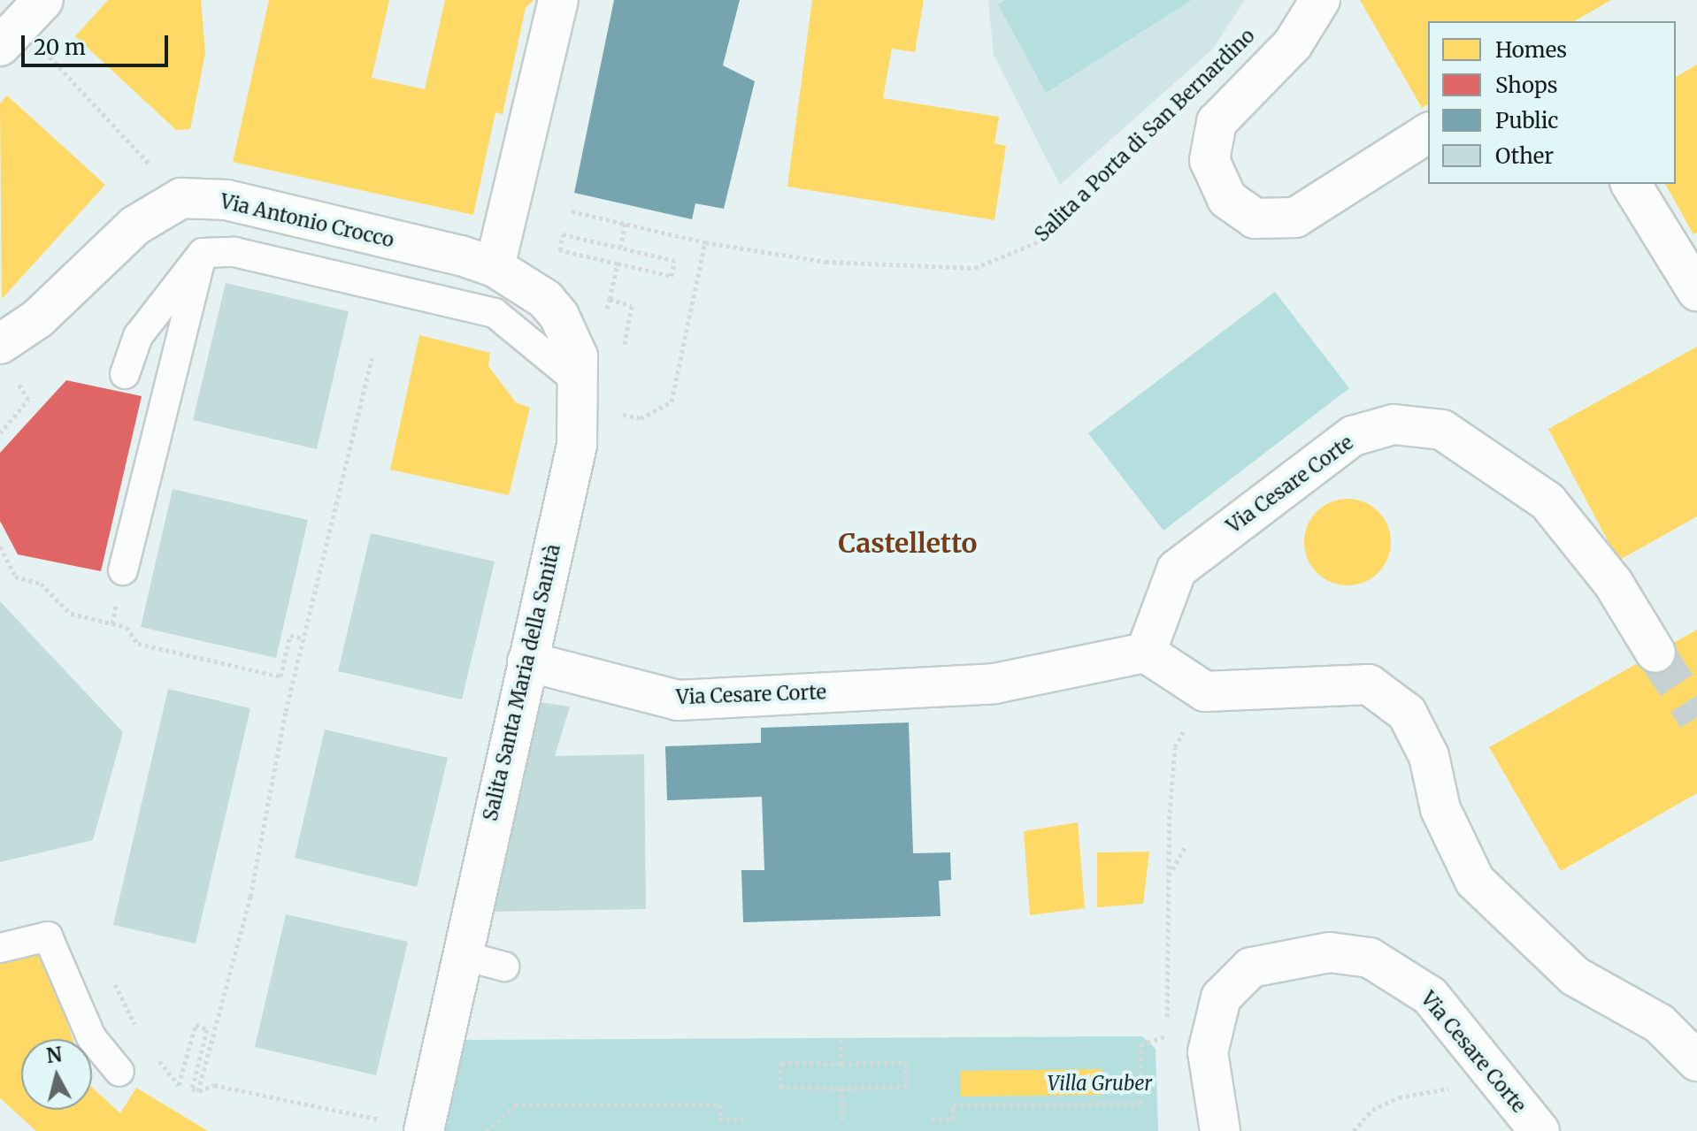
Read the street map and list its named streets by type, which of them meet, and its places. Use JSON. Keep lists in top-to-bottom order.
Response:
{
  "streets": {
    "street": ["Via Antonio Crocco", "Via Cesare Corte", "Salita Santa Maria della Sanità"],
    "path": ["Salita a Porta di San Bernardino"]
  },
  "crossings": [
    ["Via Cesare Corte", "Salita Santa Maria della Sanità"]
  ],
  "districts": ["Castelletto"],
  "parks": ["Villa Gruber"],
  "legend": [
    "Homes",
    "Shops",
    "Public",
    "Other"
  ],
  "scale_bar": "20 m",
  "north": "top"
}
